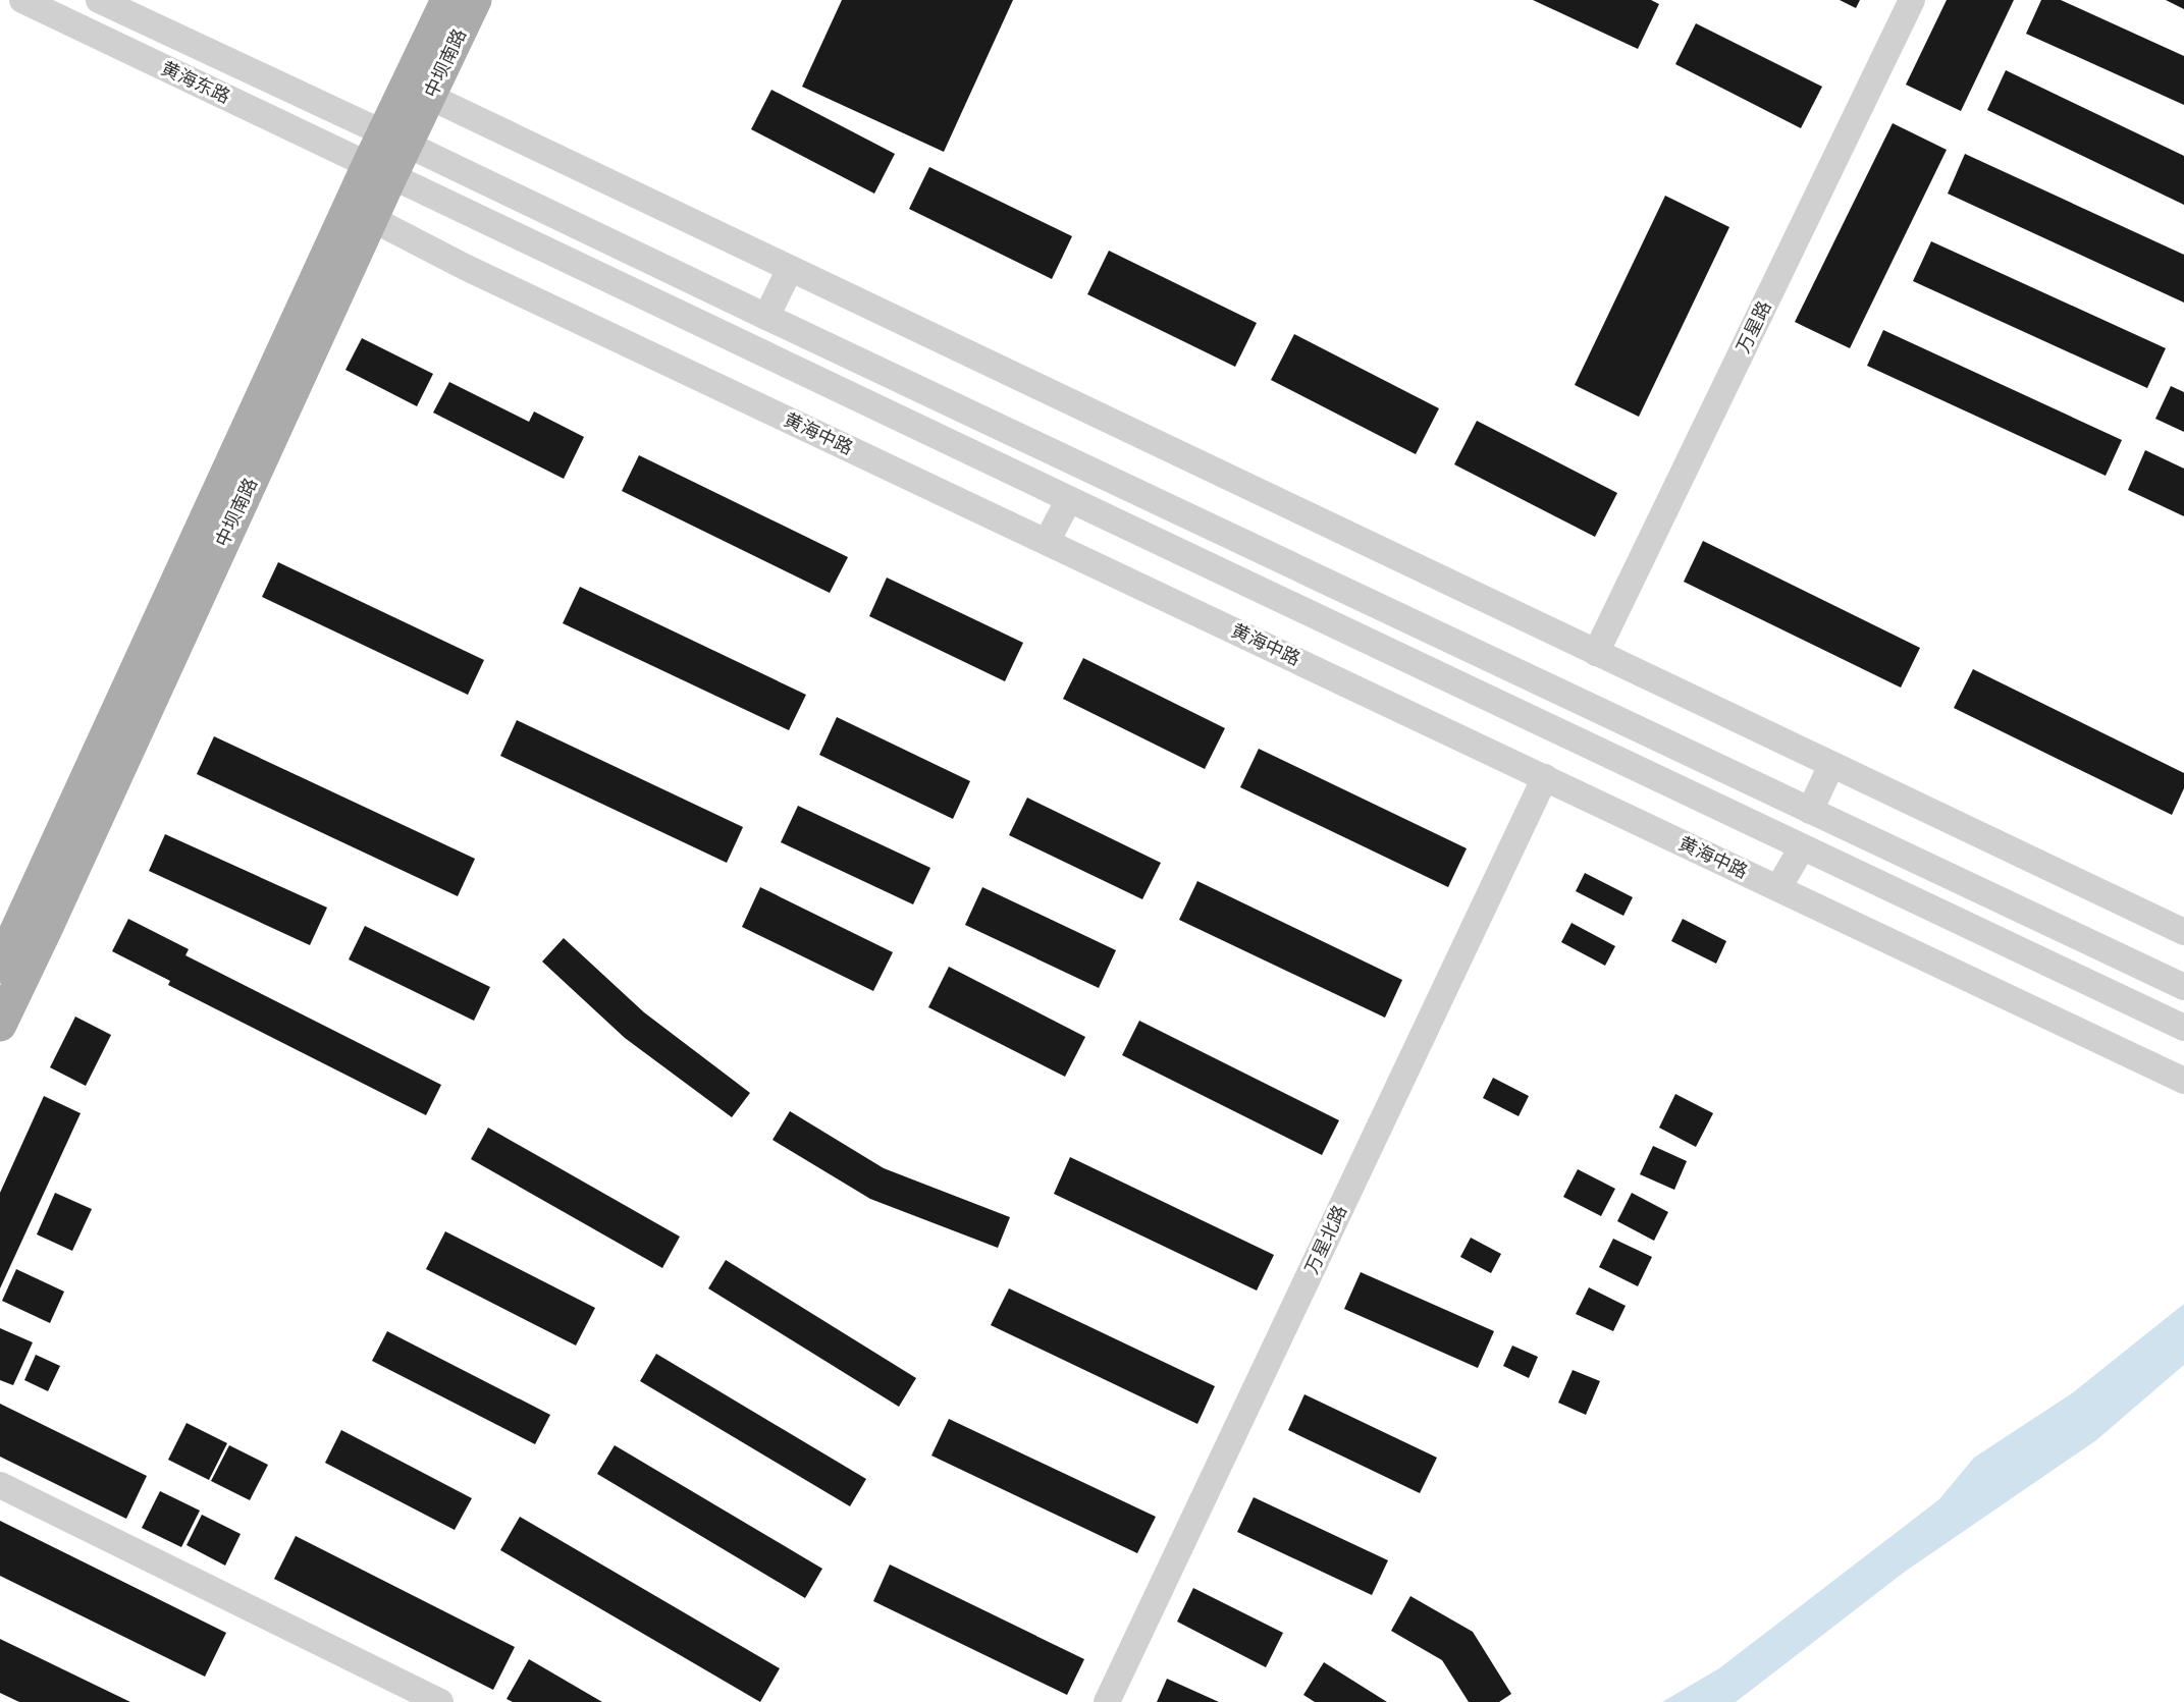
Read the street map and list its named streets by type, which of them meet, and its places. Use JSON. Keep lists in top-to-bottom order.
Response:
{
  "streets": {
    "main road": ["中坝南路"],
    "street": [
      "黄海东路",
      "万星路",
      "黄海中路",
      "万星北路"
    ]
  },
  "crossings": [
    ["中坝南路", "黄海东路"],
    ["中坝南路", "黄海中路"],
    ["黄海中路", "万星北路"]
  ]
}
